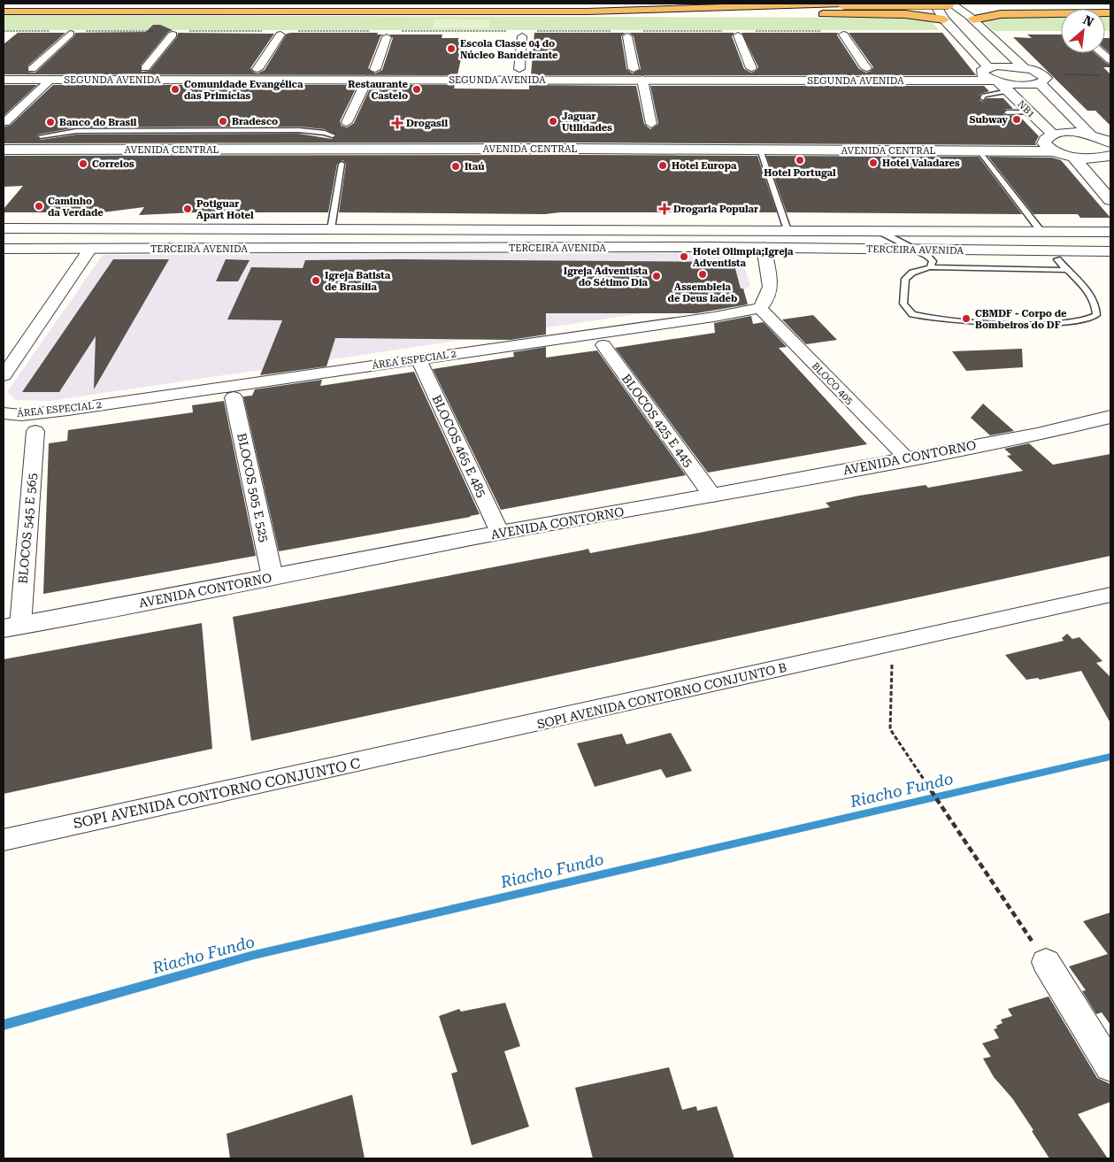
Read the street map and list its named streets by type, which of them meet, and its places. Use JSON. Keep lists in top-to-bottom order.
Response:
{
  "streets": {
    "street": [
      "SEGUNDA AVENIDA",
      "NB1",
      "AVENIDA CENTRAL",
      "TERCEIRA AVENIDA",
      "ÁREA ESPECIAL 2",
      "BLOCO 405",
      "BLOCOS 425 E 445",
      "BLOCOS 465 E 485",
      "AVENIDA CONTORNO",
      "BLOCOS 505 E 525",
      "BLOCOS 545 E 565",
      "SOPI AVENIDA CONTORNO CONJUNTO B",
      "SOPI AVENIDA CONTORNO CONJUNTO C"
    ]
  },
  "crossings": [
    ["SEGUNDA AVENIDA", "NB1"],
    ["NB1", "AVENIDA CENTRAL"],
    ["ÁREA ESPECIAL 2", "BLOCO 405"],
    ["ÁREA ESPECIAL 2", "BLOCOS 465 E 485"],
    ["BLOCO 405", "AVENIDA CONTORNO"],
    ["BLOCOS 425 E 445", "AVENIDA CONTORNO"],
    ["BLOCOS 465 E 485", "AVENIDA CONTORNO"],
    ["AVENIDA CONTORNO", "BLOCOS 505 E 525"],
    ["AVENIDA CONTORNO", "BLOCOS 545 E 565"],
    ["SOPI AVENIDA CONTORNO CONJUNTO B", "SOPI AVENIDA CONTORNO CONJUNTO C"]
  ],
  "water": ["Riacho Fundo"],
  "places": {
    "other": [
      "Escola Classe 04 do Núcleo Bandeirante",
      "Comunidade Evangélica das Primícias",
      "Restaurante Castelo",
      "Subway",
      "Bradesco",
      "Jaguar Utilidades",
      "Banco do Brasil",
      "Hotel Portugal",
      "Hotel Valadares",
      "Correios",
      "Hotel Europa",
      "Itaú",
      "Caminho da Verdade",
      "Potiguar Apart Hotel",
      "Hotel Olimpia;Igreja Adventista",
      "Assembleia de Deus ladeb",
      "Igreja Adventista do Sétimo Dia",
      "Igreja Batista de Brasília",
      "CBMDF - Corpo de Bombeiros do DF"
    ],
    "health": ["Drogasil", "Drogaria Popular"]
  },
  "north": "top right"
}
